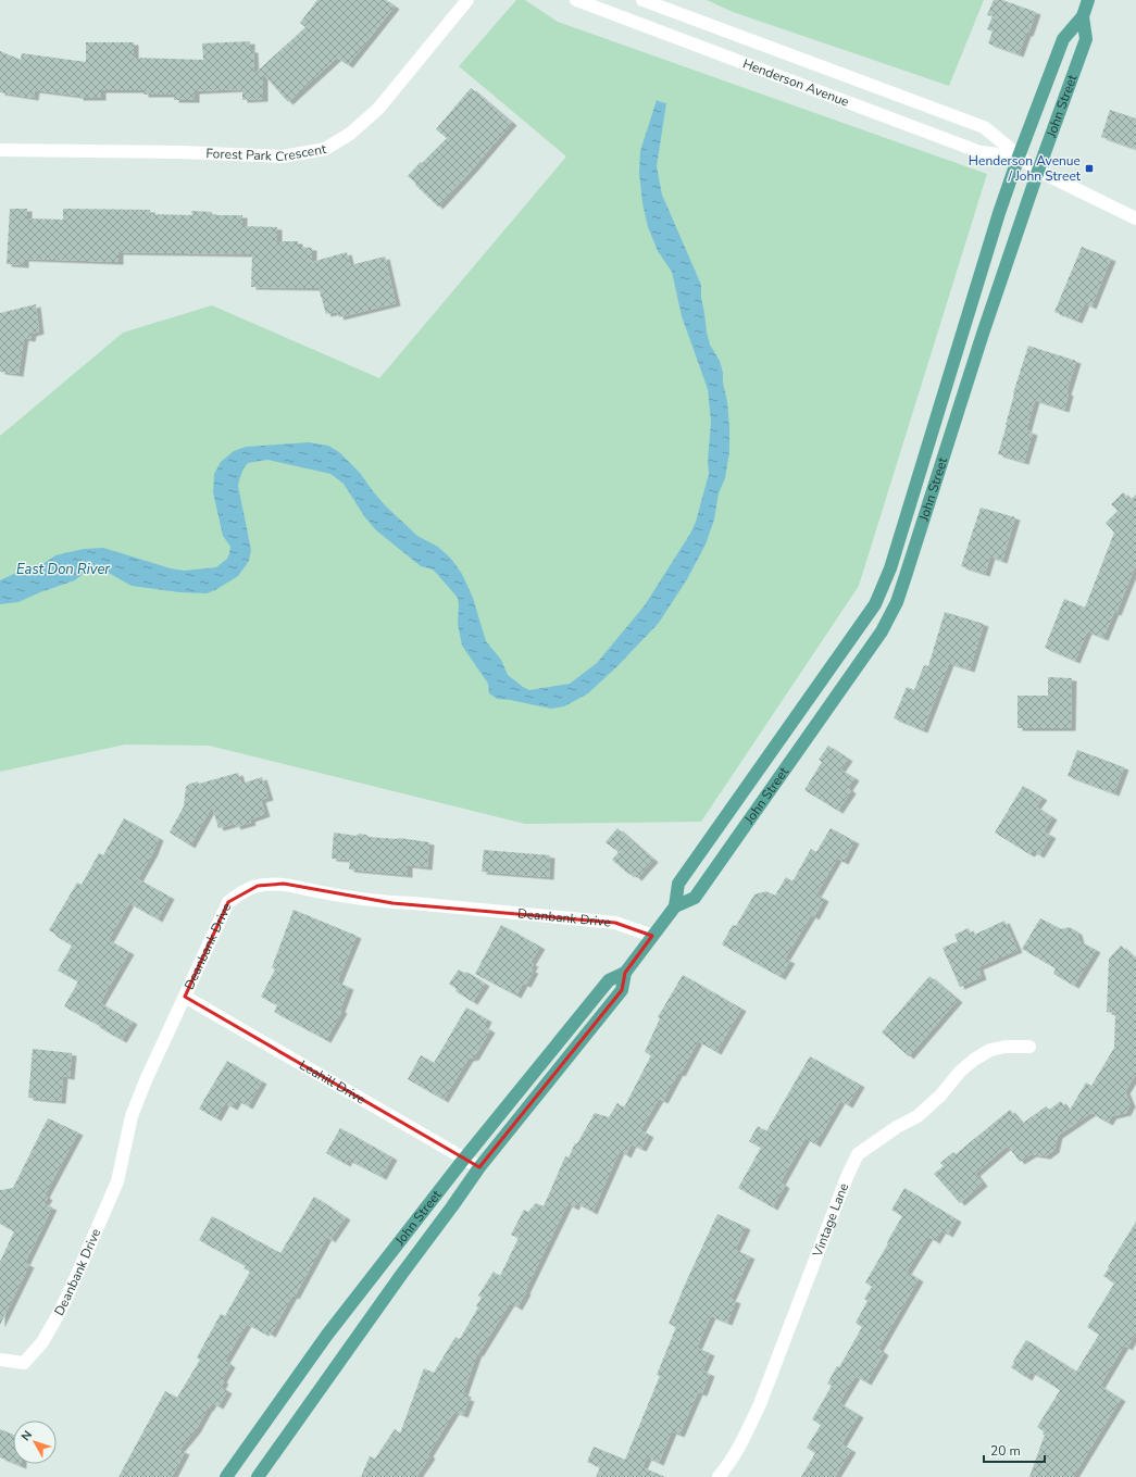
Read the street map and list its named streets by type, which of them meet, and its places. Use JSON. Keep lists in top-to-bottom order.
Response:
{
  "streets": {
    "main road": ["John Street"],
    "street": [
      "Henderson Avenue",
      "Forest Park Crescent",
      "Deanbank Drive",
      "Leahill Drive",
      "Vintage Lane"
    ]
  },
  "crossings": [
    ["Henderson Avenue", "John Street"],
    ["John Street", "Deanbank Drive"],
    ["John Street", "Leahill Drive"],
    ["Deanbank Drive", "Leahill Drive"]
  ],
  "water": ["East Don River"],
  "places": {
    "transit": ["Henderson Avenue / John Street"]
  },
  "scale_bar": "20 m",
  "north": "top left"
}
